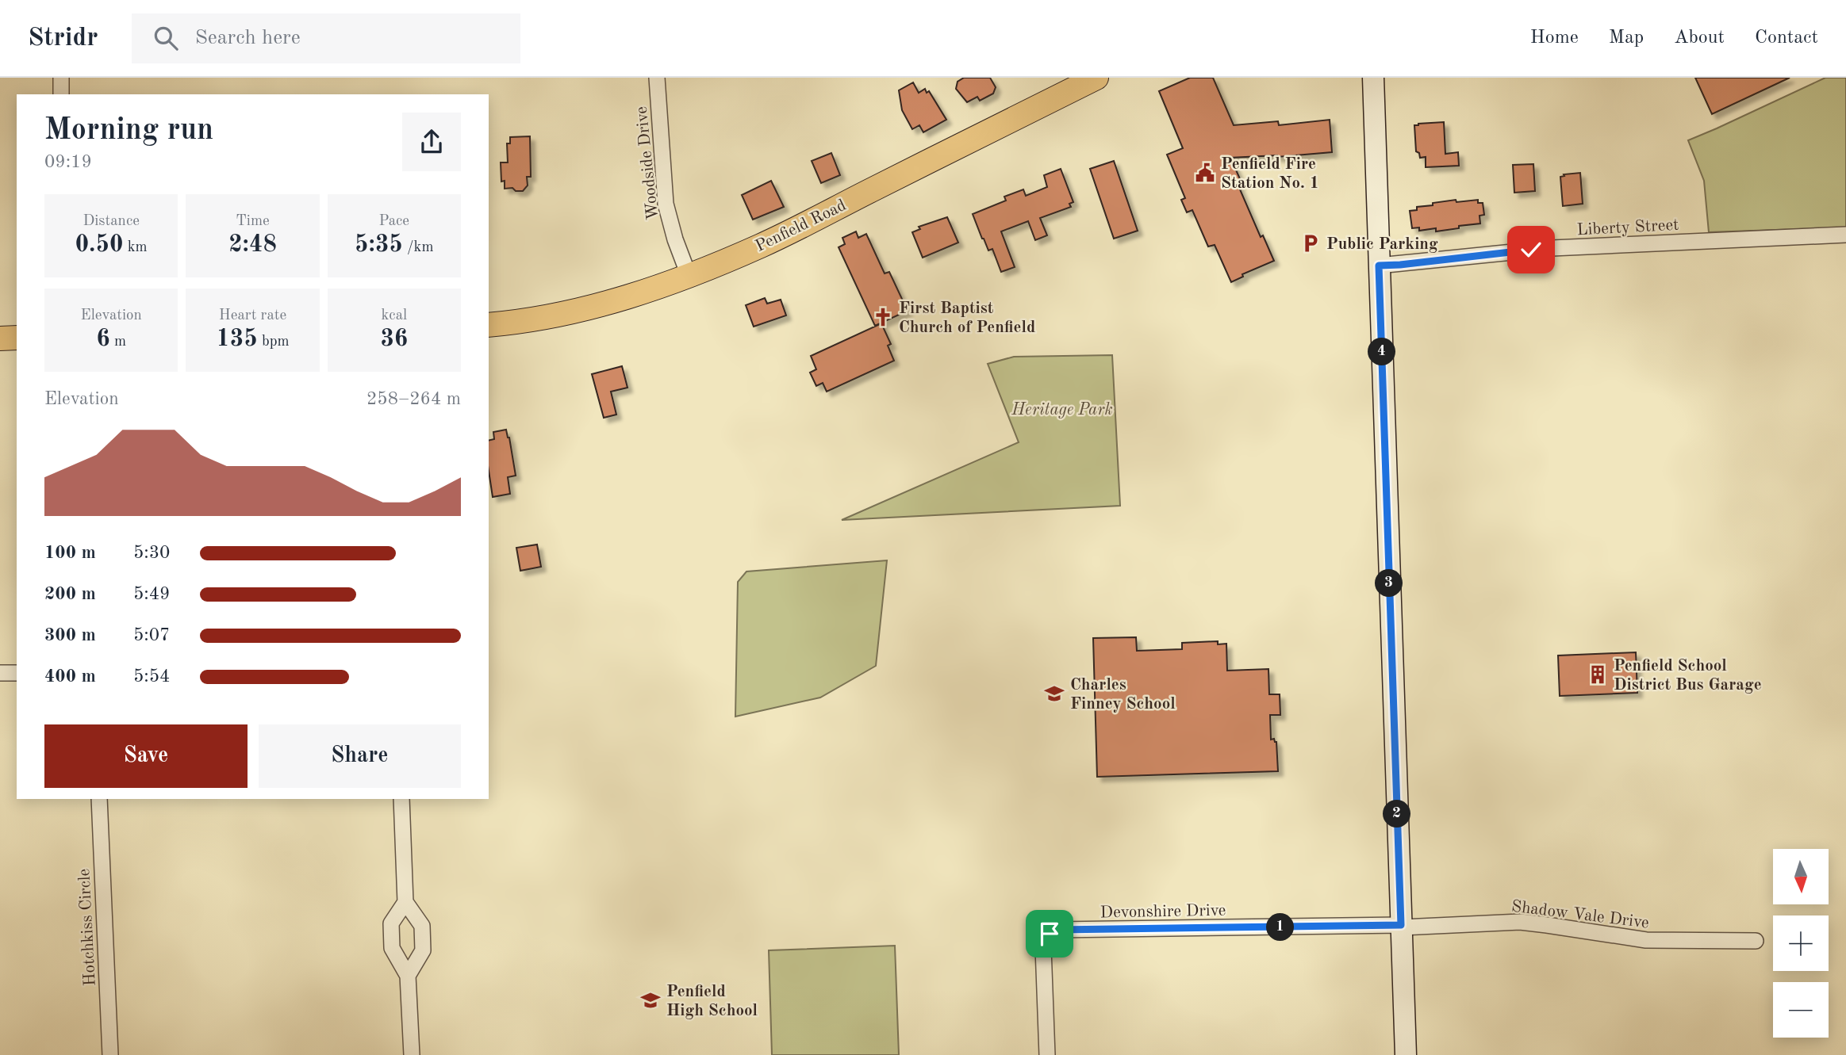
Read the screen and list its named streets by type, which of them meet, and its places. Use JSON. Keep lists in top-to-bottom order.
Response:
{
  "streets": {
    "main road": ["Penfield Road"],
    "street": [
      "Woodside Drive",
      "Liberty Street",
      "Devonshire Drive",
      "Shadow Vale Drive",
      "Hotchkiss Circle"
    ]
  },
  "crossings": [
    ["Woodside Drive", "Penfield Road"],
    ["Devonshire Drive", "Shadow Vale Drive"]
  ],
  "parks": ["Heritage Park"],
  "places": {
    "public building": ["Penfield Fire Station No. 1"],
    "parking": ["Public Parking"],
    "church": ["First Baptist Church of Penfield"],
    "building": ["Penfield School District Bus Garage"],
    "school or university": ["Charles Finney School", "Penfield High School"]
  },
  "north": "bottom",
  "page": {
    "header": "Stridr",
    "search": "Search here",
    "nav": [
      "Home",
      "Map",
      "About",
      "Contact"
    ],
    "heading": ["Morning run", "09:19"],
    "stats": [
      ["Distance", "0.50 km"],
      ["Time", "2:48"],
      ["Pace", "5:35 /km"],
      ["Elevation", "6 m"],
      ["Heart rate", "135 bpm"],
      ["kcal", "36"]
    ],
    "pins": [
      "4",
      "3",
      "2",
      "1"
    ],
    "chart": ["Elevation", "258–264 m"],
    "list": [
      {
        "name": "100 m",
        "note": "5:30"
      },
      {
        "name": "200 m",
        "note": "5:49"
      },
      {
        "name": "300 m",
        "note": "5:07"
      },
      {
        "name": "400 m",
        "note": "5:54"
      }
    ],
    "buttons": ["Save", "Share"],
    "map_buttons": ["+", "−"]
  }
}
